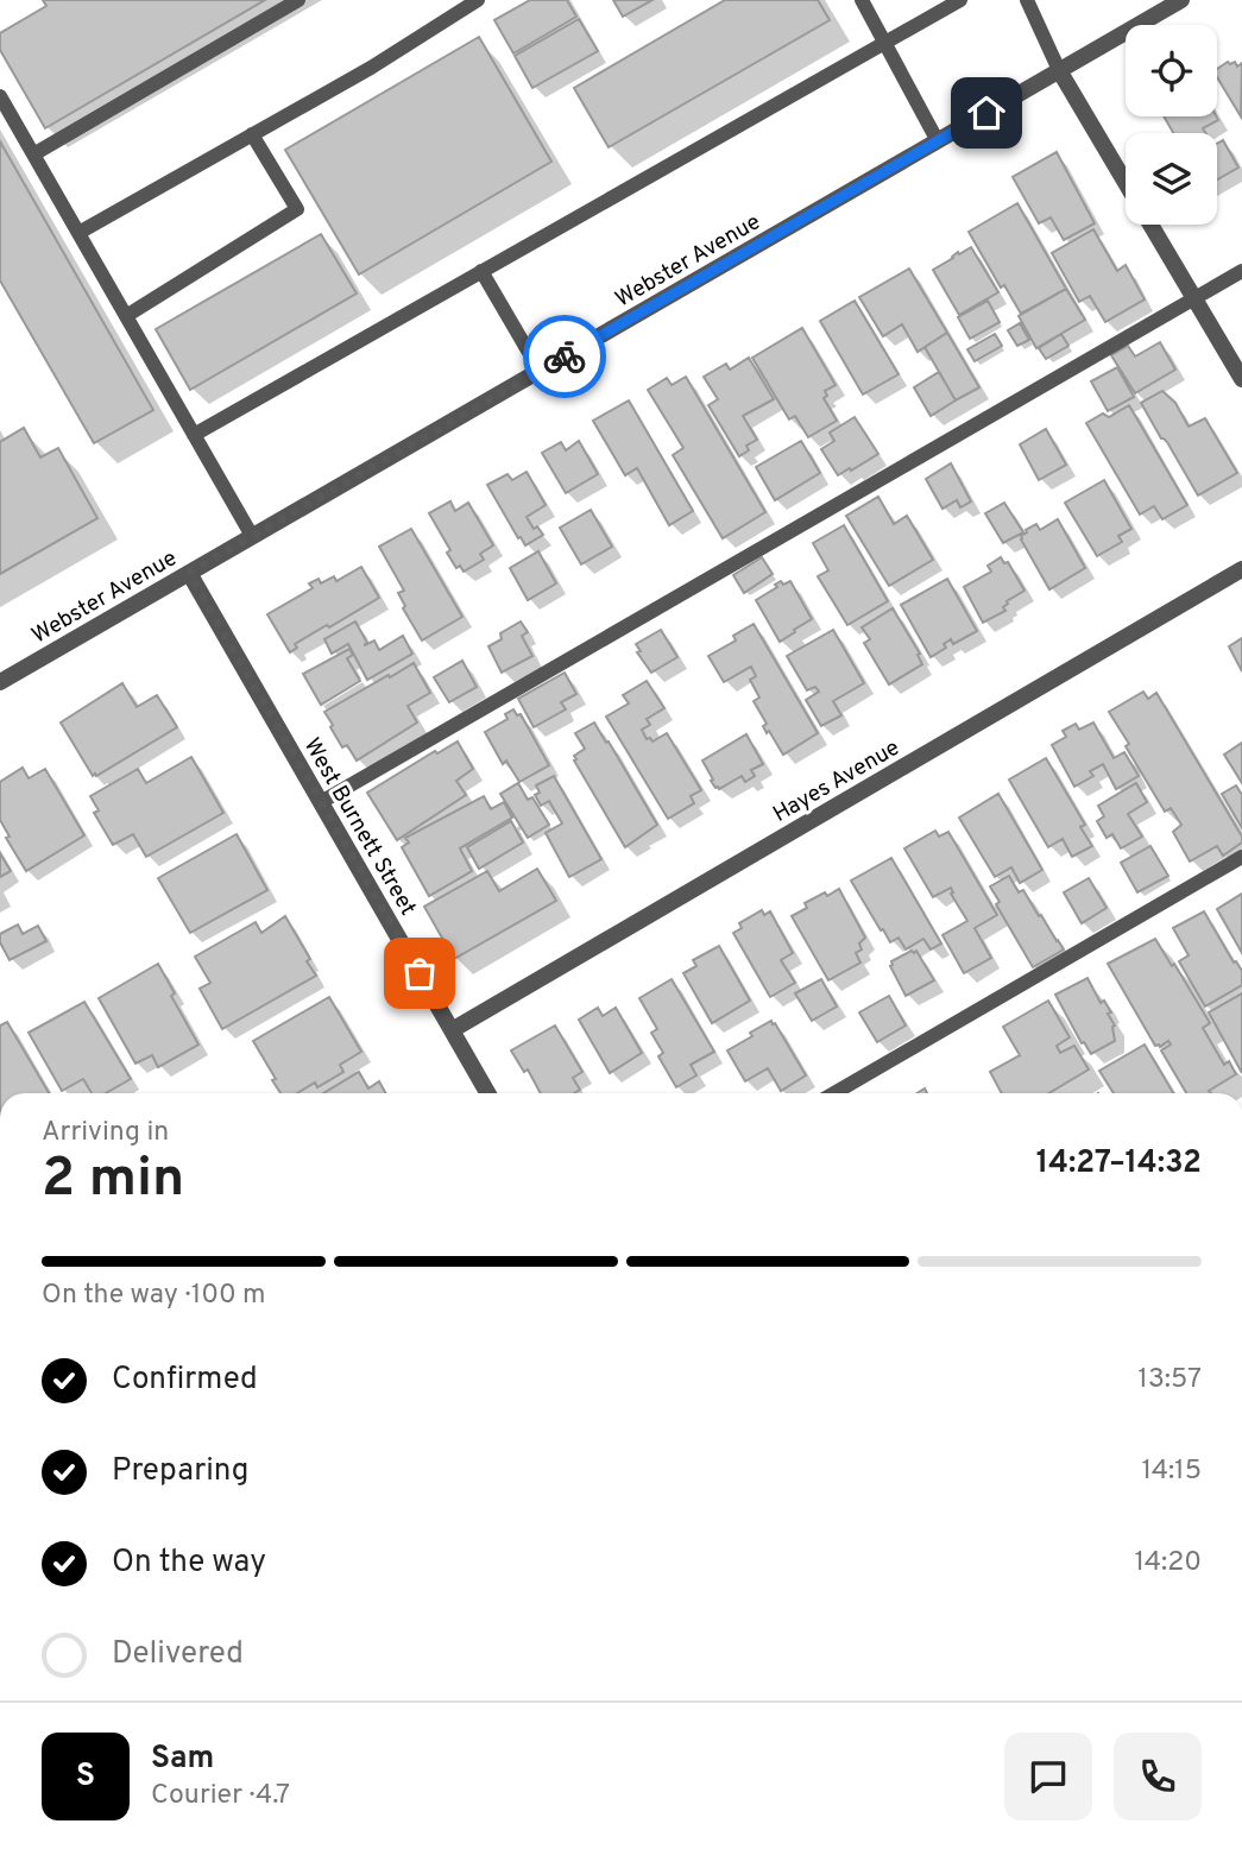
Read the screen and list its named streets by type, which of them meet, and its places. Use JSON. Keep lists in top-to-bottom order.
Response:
{
  "streets": {
    "street": ["Webster Avenue", "Hayes Avenue", "West Burnett Street"]
  },
  "crossings": [
    ["Webster Avenue", "West Burnett Street"],
    ["Hayes Avenue", "West Burnett Street"]
  ],
  "page": {
    "heading": ["2 min", "Arriving in", "14:27–14:32"],
    "panel": ["Sam", "Courier · 4.7"],
    "bar": "On the way · 100 m",
    "list": [
      ["Confirmed", "13:57"],
      ["Preparing", "14:15"],
      ["On the way", "14:20"],
      "Delivered"
    ],
    "round": "S"
  }
}
